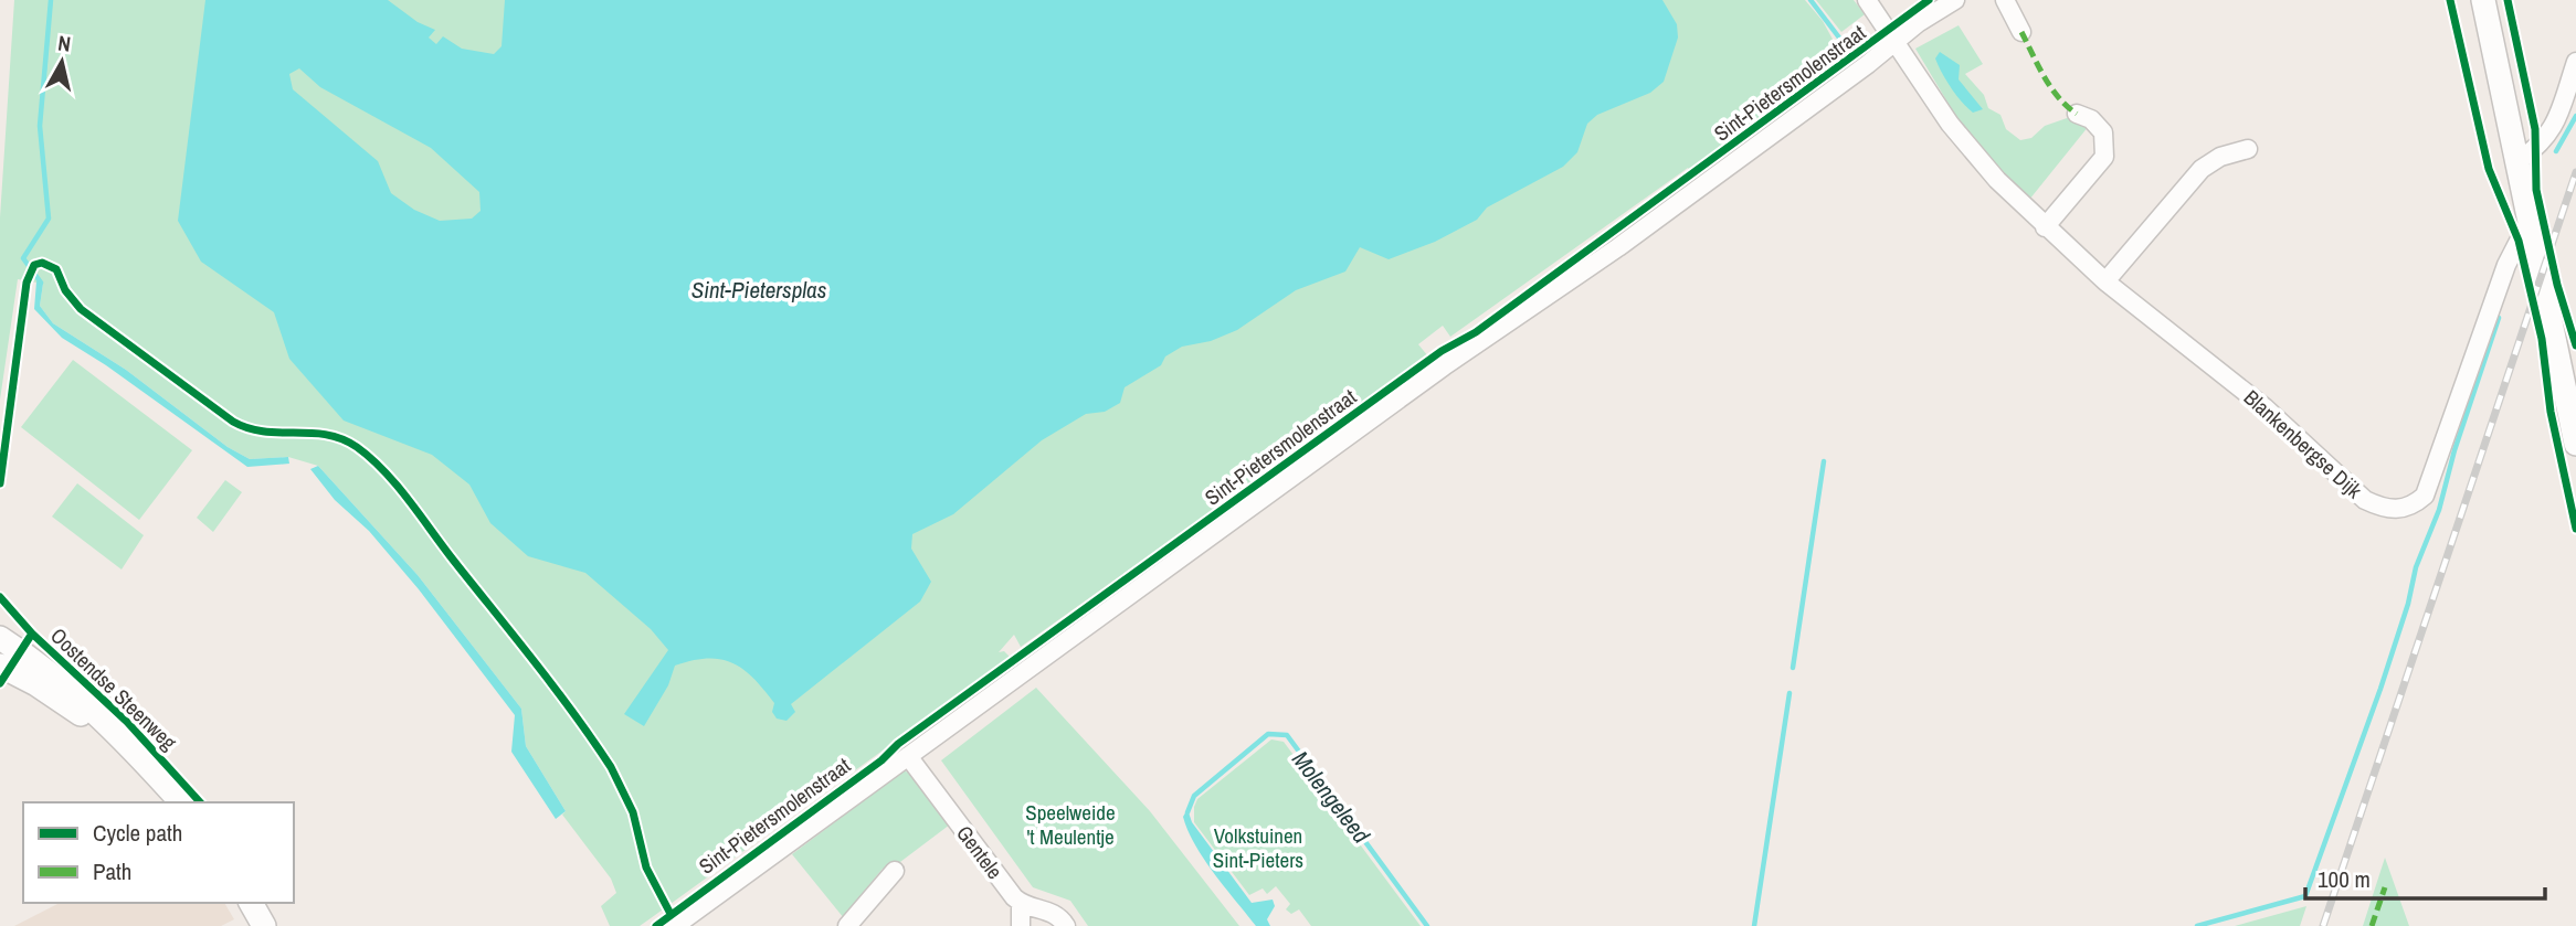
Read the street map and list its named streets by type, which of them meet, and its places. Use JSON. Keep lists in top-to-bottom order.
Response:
{
  "streets": {
    "main road": ["Oostendse Steenweg"],
    "street": ["Sint-Pietersmolenstraat", "Blankenbergse Dijk", "Gentele"]
  },
  "crossings": [
    ["Sint-Pietersmolenstraat", "Blankenbergse Dijk"],
    ["Sint-Pietersmolenstraat", "Gentele"]
  ],
  "water": ["Sint-Pietersplas", "Molengeleed"],
  "parks": ["Speelweide 't Meulentje", "Volkstuinen Sint-Pieters"],
  "legend": ["Cycle path", "Path"],
  "scale_bar": "100 m",
  "north": "top"
}
